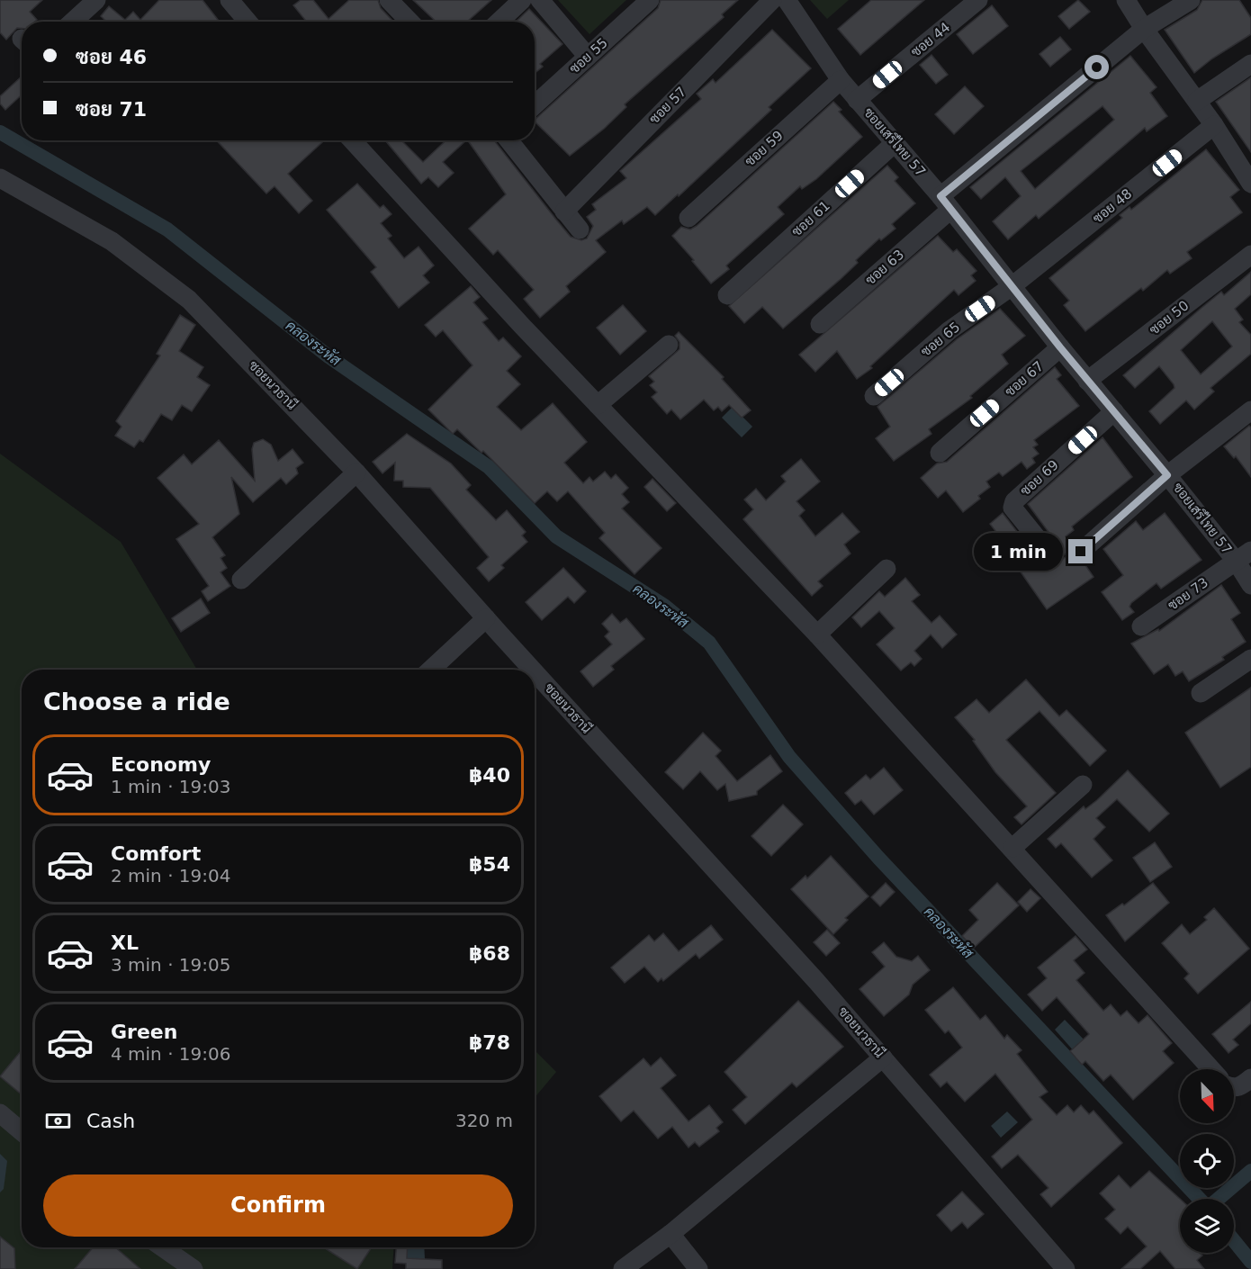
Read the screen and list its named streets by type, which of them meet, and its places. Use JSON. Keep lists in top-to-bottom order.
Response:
{
  "streets": {
    "street": [
      "ซอย 44",
      "ซอย 55",
      "ซอย 57",
      "ซอยเสรีไทย 57",
      "ซอย 59",
      "ซอย 48",
      "ซอย 61",
      "ซอย 63",
      "ซอย 50",
      "ซอย 65",
      "ซอย 67",
      "ซอยนวธานี",
      "ซอย 69",
      "ซอย 73"
    ]
  },
  "crossings": [
    ["ซอย 44", "ซอยเสรีไทย 57"],
    ["ซอยเสรีไทย 57", "ซอย 59"],
    ["ซอยเสรีไทย 57", "ซอย 48"],
    ["ซอยเสรีไทย 57", "ซอย 61"],
    ["ซอยเสรีไทย 57", "ซอย 63"],
    ["ซอยเสรีไทย 57", "ซอย 50"],
    ["ซอยเสรีไทย 57", "ซอย 65"],
    ["ซอยเสรีไทย 57", "ซอย 67"],
    ["ซอยเสรีไทย 57", "ซอย 69"],
    ["ซอยเสรีไทย 57", "ซอย 73"],
    ["ซอย 48", "ซอย 65"]
  ],
  "water": ["คลองระหัส"],
  "north": "bottom right",
  "page": {
    "banner": ["ซอย 46", "ซอย 71"],
    "bubble": "1 min",
    "heading": "Choose a ride",
    "list": [
      {
        "name": "Economy",
        "note": "1 min · 19:03",
        "value": "฿40"
      },
      {
        "name": "Comfort",
        "note": "2 min · 19:04",
        "value": "฿54"
      },
      {
        "name": "XL",
        "note": "3 min · 19:05",
        "value": "฿68"
      },
      {
        "name": "Green",
        "note": "4 min · 19:06",
        "value": "฿78"
      }
    ],
    "pay": ["Cash", "320 m"],
    "buttons": "Confirm"
  }
}
